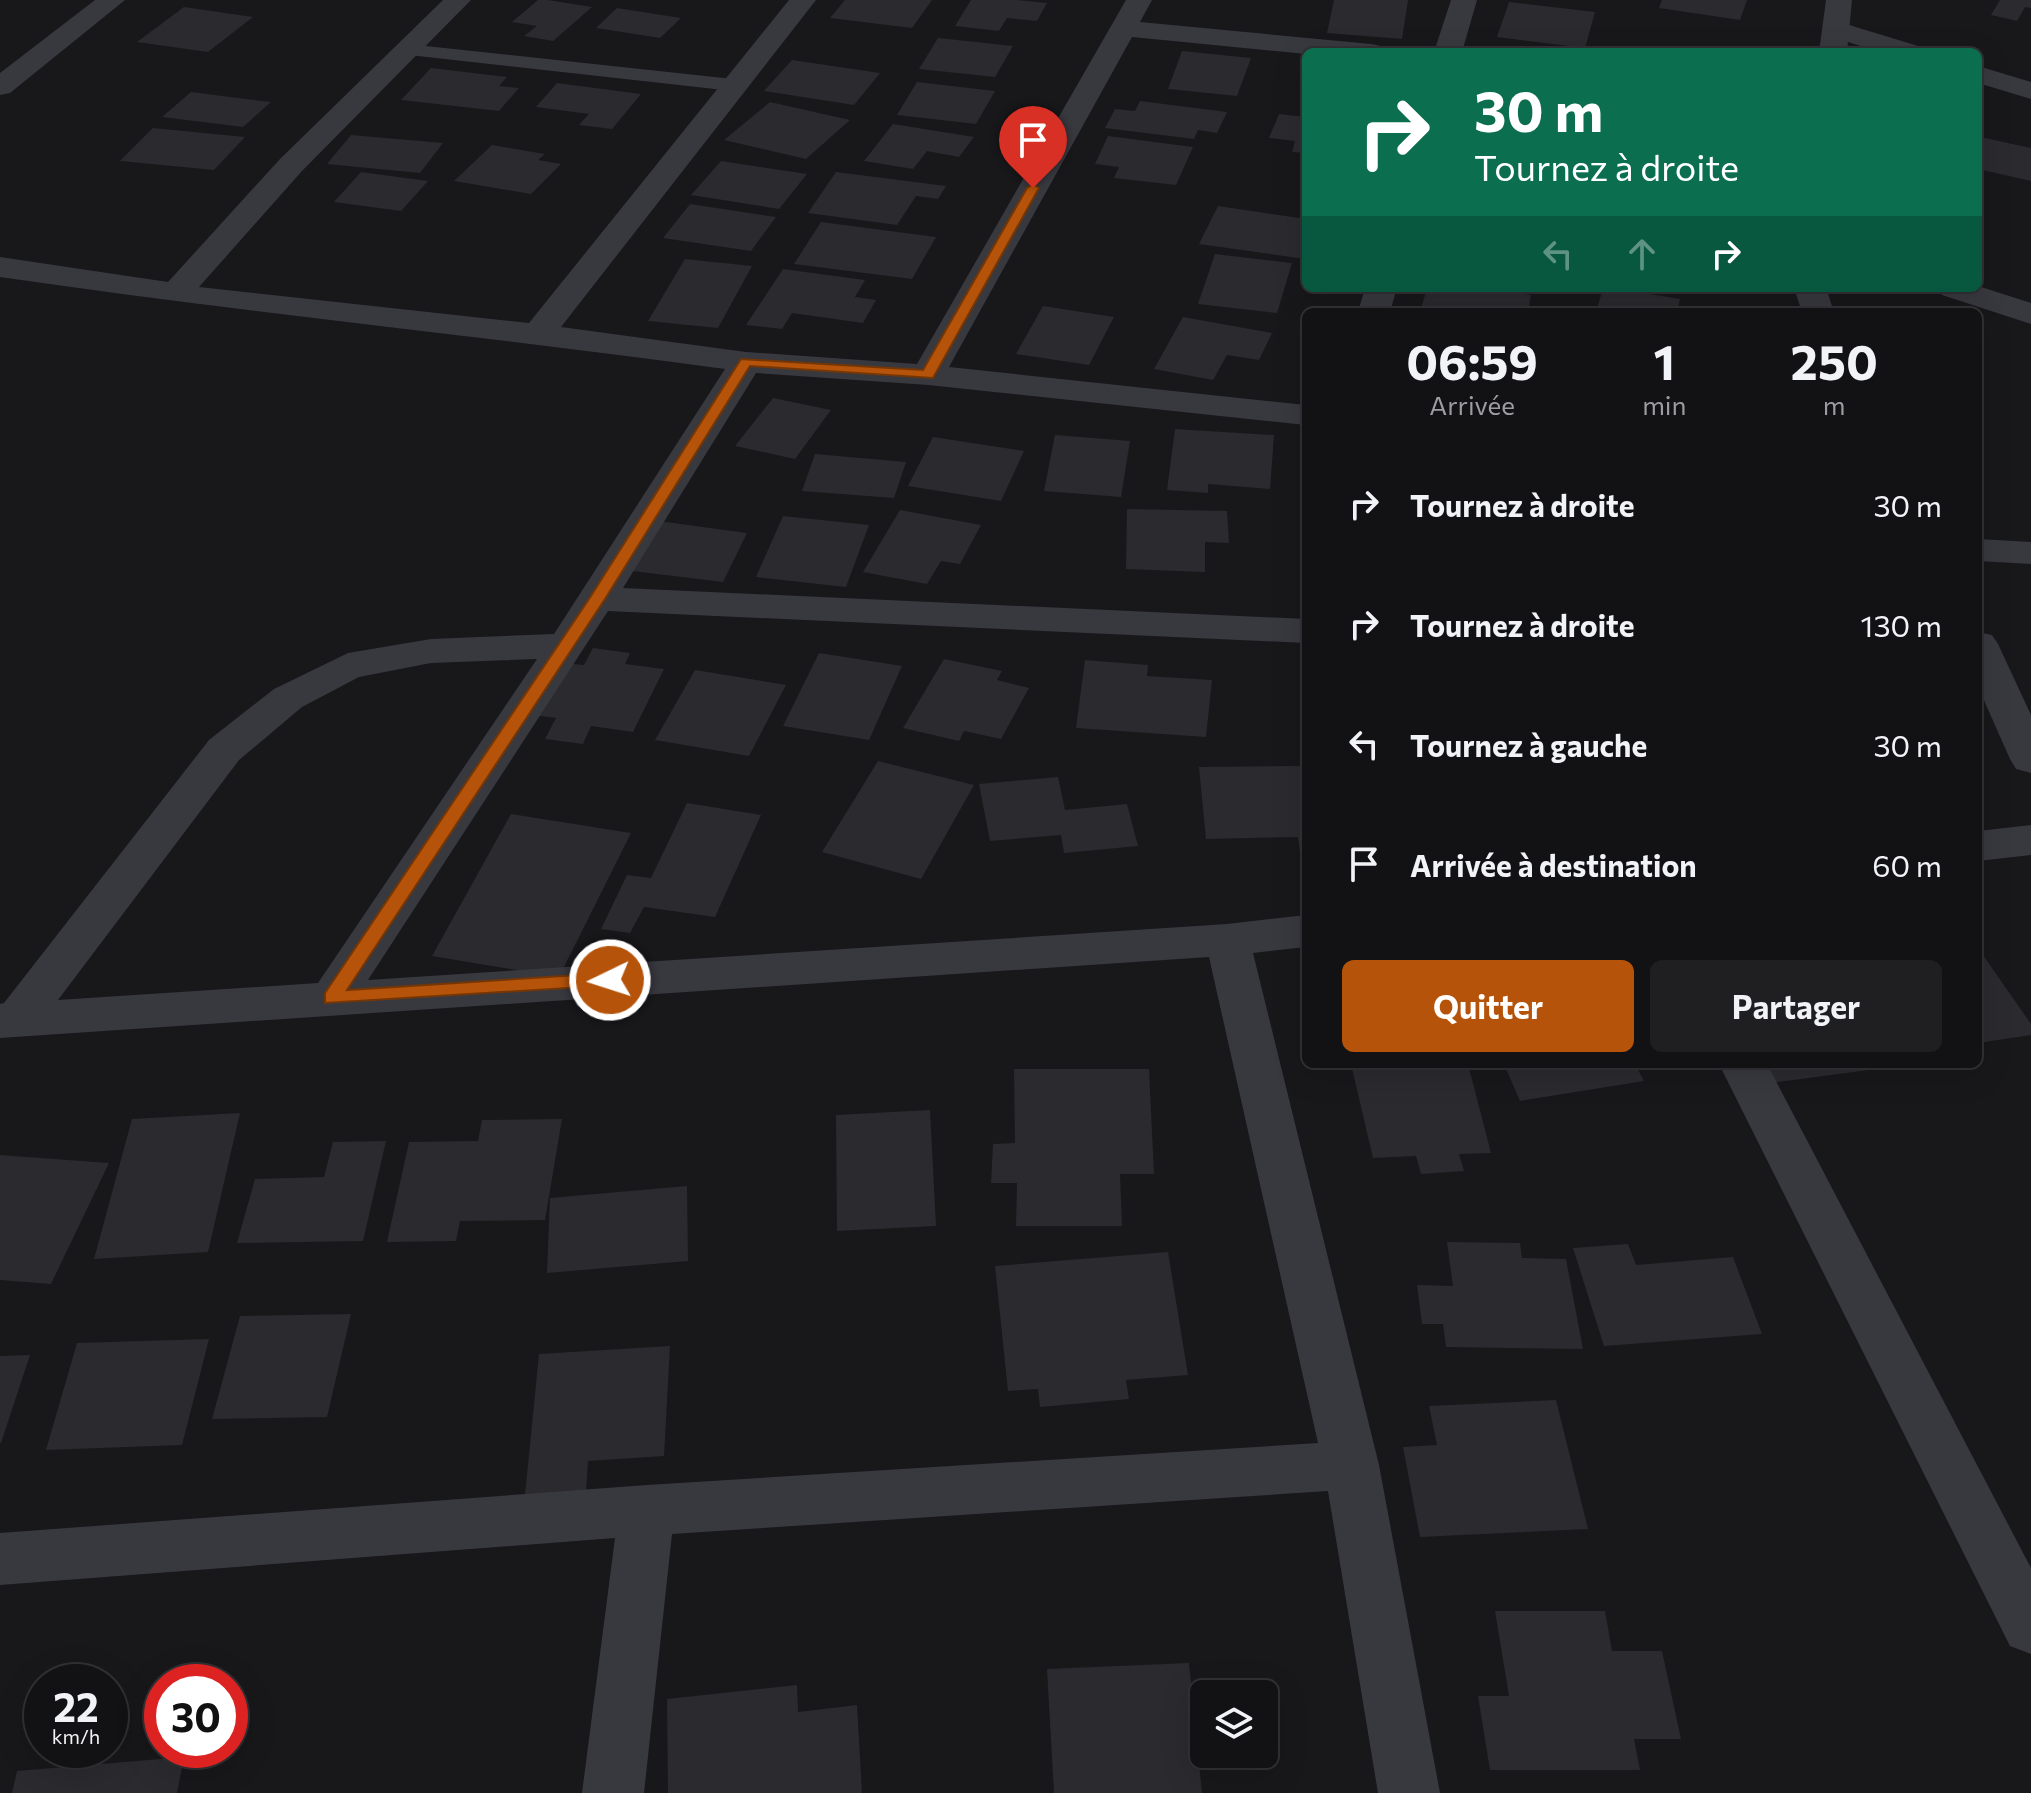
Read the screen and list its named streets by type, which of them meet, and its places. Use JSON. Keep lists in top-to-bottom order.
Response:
{
  "page": {
    "turn": ["30 m", "Tournez à droite"],
    "eta": [
      "06:59",
      "Arrivée",
      "1",
      "min",
      "250",
      "m"
    ],
    "list": [
      {
        "name": "Tournez à droite",
        "value": "30 m"
      },
      {
        "name": "Tournez à droite",
        "value": "130 m"
      },
      {
        "name": "Tournez à gauche",
        "value": "30 m"
      },
      {
        "name": "Arrivée à destination",
        "value": "60 m"
      }
    ],
    "buttons": ["Quitter", "Partager"],
    "speed": "22 km/h",
    "limit": "30"
  }
}
